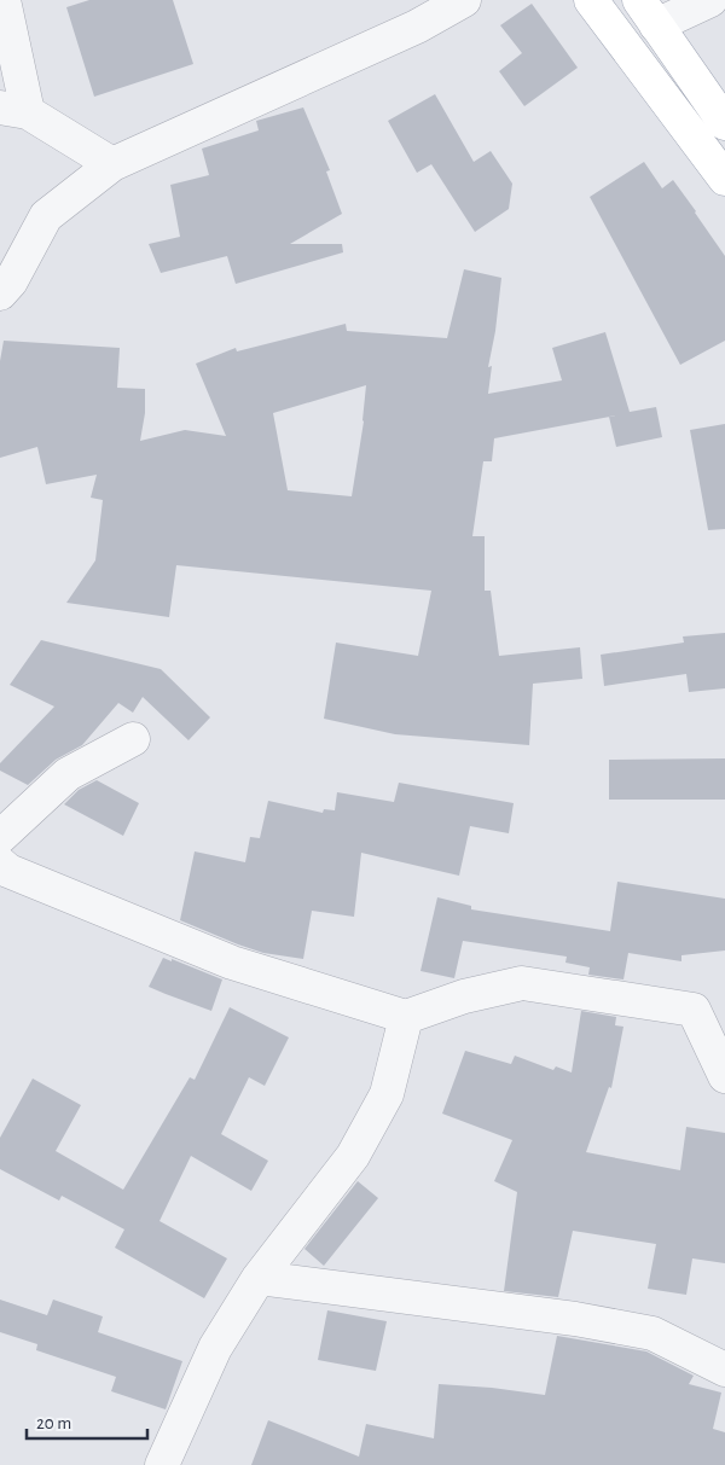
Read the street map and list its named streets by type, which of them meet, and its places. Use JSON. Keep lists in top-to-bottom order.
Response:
{
  "scale_bar": "20 m"
}
